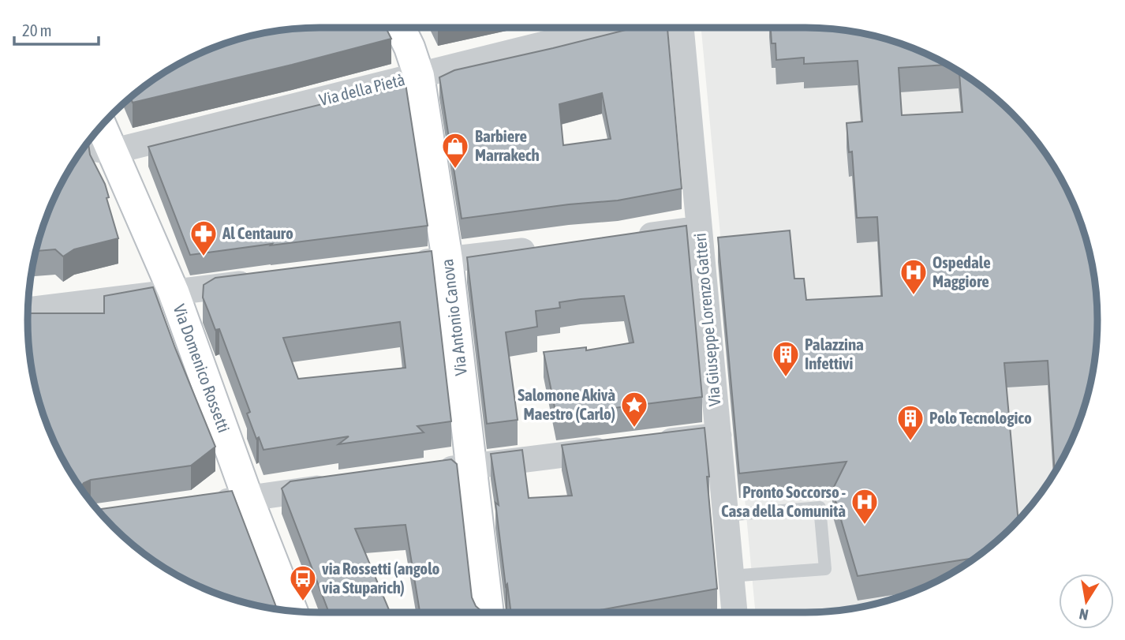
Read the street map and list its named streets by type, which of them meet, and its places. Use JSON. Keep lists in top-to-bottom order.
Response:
{
  "streets": {
    "main road": ["Via Antonio Canova", "Via Domenico Rossetti"],
    "street": ["Via della Pietà", "Via Giuseppe Lorenzo Gatteri"]
  },
  "crossings": [
    ["Via della Pietà", "Via Antonio Canova"],
    ["Via della Pietà", "Via Domenico Rossetti"]
  ],
  "places": {
    "shop": ["Barbiere Marrakech"],
    "pharmacy": ["Al Centauro"],
    "hospital": ["Ospedale Maggiore", "Pronto Soccorso - Casa della Comunità"],
    "building": ["Palazzina Infettivi", "Polo Tecnologico"],
    "place": ["Salomone Akivà Maestro (Carlo)"],
    "bus stop": ["via Rossetti (angolo via Stuparich)"]
  },
  "scale_bar": "20 m",
  "north": "bottom"
}
